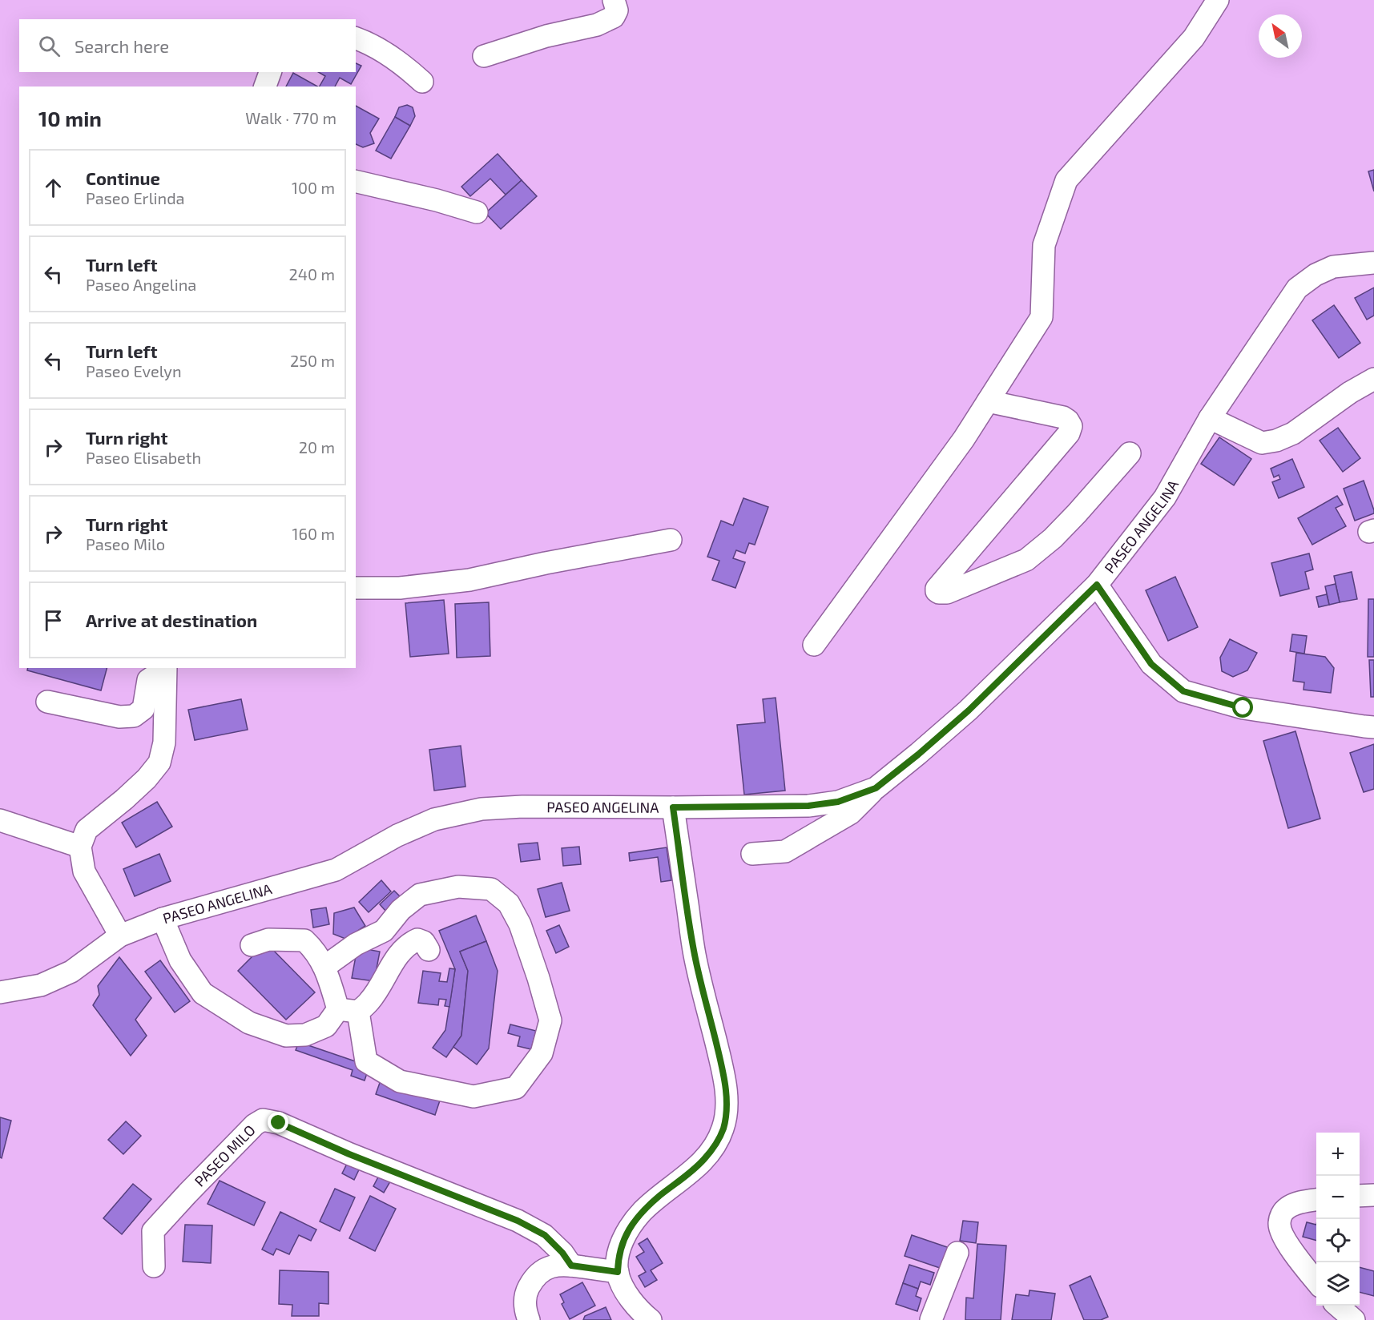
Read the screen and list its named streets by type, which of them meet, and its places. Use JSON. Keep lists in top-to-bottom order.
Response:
{
  "streets": {
    "street": ["PASEO ANGELINA", "PASEO MILO"]
  },
  "north": "top left",
  "page": {
    "search": "Search here",
    "heading": ["10 min", "Walk · 770 m"],
    "list": [
      ["Continue", "Paseo Erlinda", "100 m"],
      ["Turn left", "Paseo Angelina", "240 m"],
      ["Turn left", "Paseo Evelyn", "250 m"],
      ["Turn right", "Paseo Elisabeth", "20 m"],
      ["Turn right", "Paseo Milo", "160 m"],
      "Arrive at destination"
    ],
    "map_buttons": ["+", "−"]
  }
}
